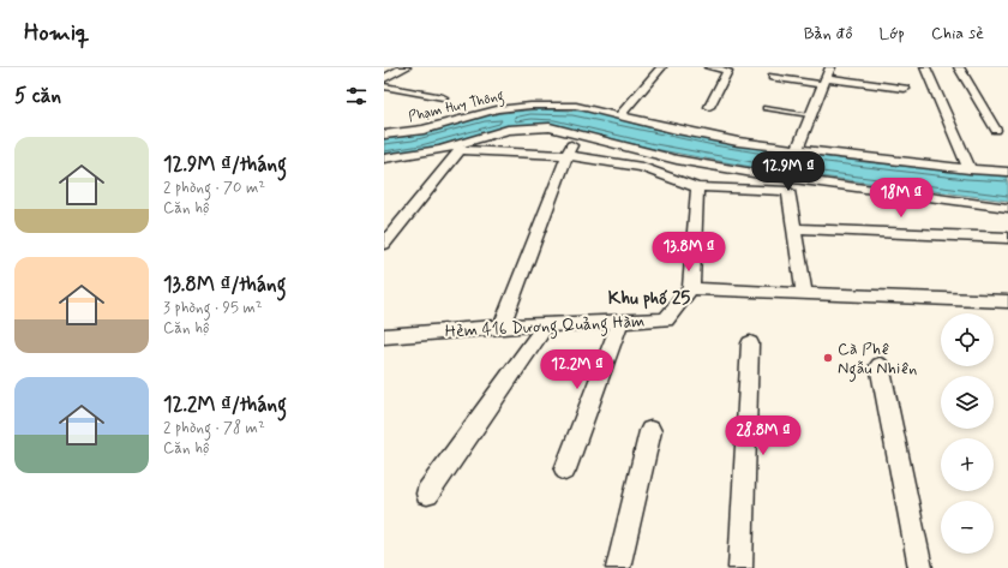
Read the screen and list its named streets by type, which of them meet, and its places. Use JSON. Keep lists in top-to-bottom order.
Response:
{
  "streets": {
    "street": ["Phạm Huy Thông", "Hẻm 416 Dương Quảng Hàm"]
  },
  "districts": ["Khu phố 25"],
  "places": ["Cà Phê Ngẫu Nhiên"],
  "page": {
    "header": "Homiq",
    "nav": ["Bản đồ", "Lớp", "Chia sẻ"],
    "heading": "5 căn",
    "list": [
      {
        "name": "12.9M ₫/tháng",
        "note": "2 phòng · 70 m² · Căn hộ"
      },
      {
        "name": "13.8M ₫/tháng",
        "note": "3 phòng · 95 m² · Căn hộ"
      },
      {
        "name": "12.2M ₫/tháng",
        "note": "2 phòng · 78 m² · Căn hộ"
      }
    ],
    "price": [
      "12.9M ₫",
      "18M ₫",
      "13.8M ₫",
      "12.2M ₫",
      "28.8M ₫"
    ],
    "map_buttons": ["+", "−"]
  }
}
